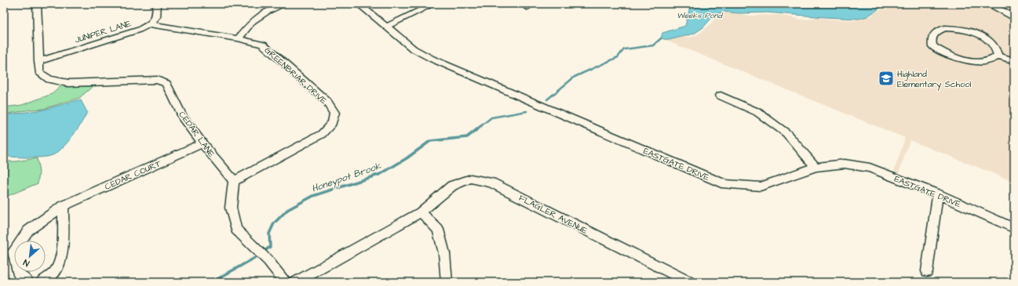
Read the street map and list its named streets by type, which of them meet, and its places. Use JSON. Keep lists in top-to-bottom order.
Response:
{
  "streets": {
    "street": [
      "JUNIPER LANE",
      "GREENBRIAR DRIVE",
      "CEDAR LANE",
      "EASTGATE DRIVE",
      "CEDAR COURT",
      "FLAGLER AVENUE"
    ]
  },
  "crossings": [
    ["JUNIPER LANE", "GREENBRIAR DRIVE"],
    ["JUNIPER LANE", "CEDAR LANE"],
    ["GREENBRIAR DRIVE", "CEDAR LANE"],
    ["CEDAR LANE", "CEDAR COURT"]
  ],
  "water": ["Weeks Pond", "Honeypot Brook"],
  "places": {
    "school or university": ["Highland Elementary School"]
  },
  "north": "bottom left"
}
